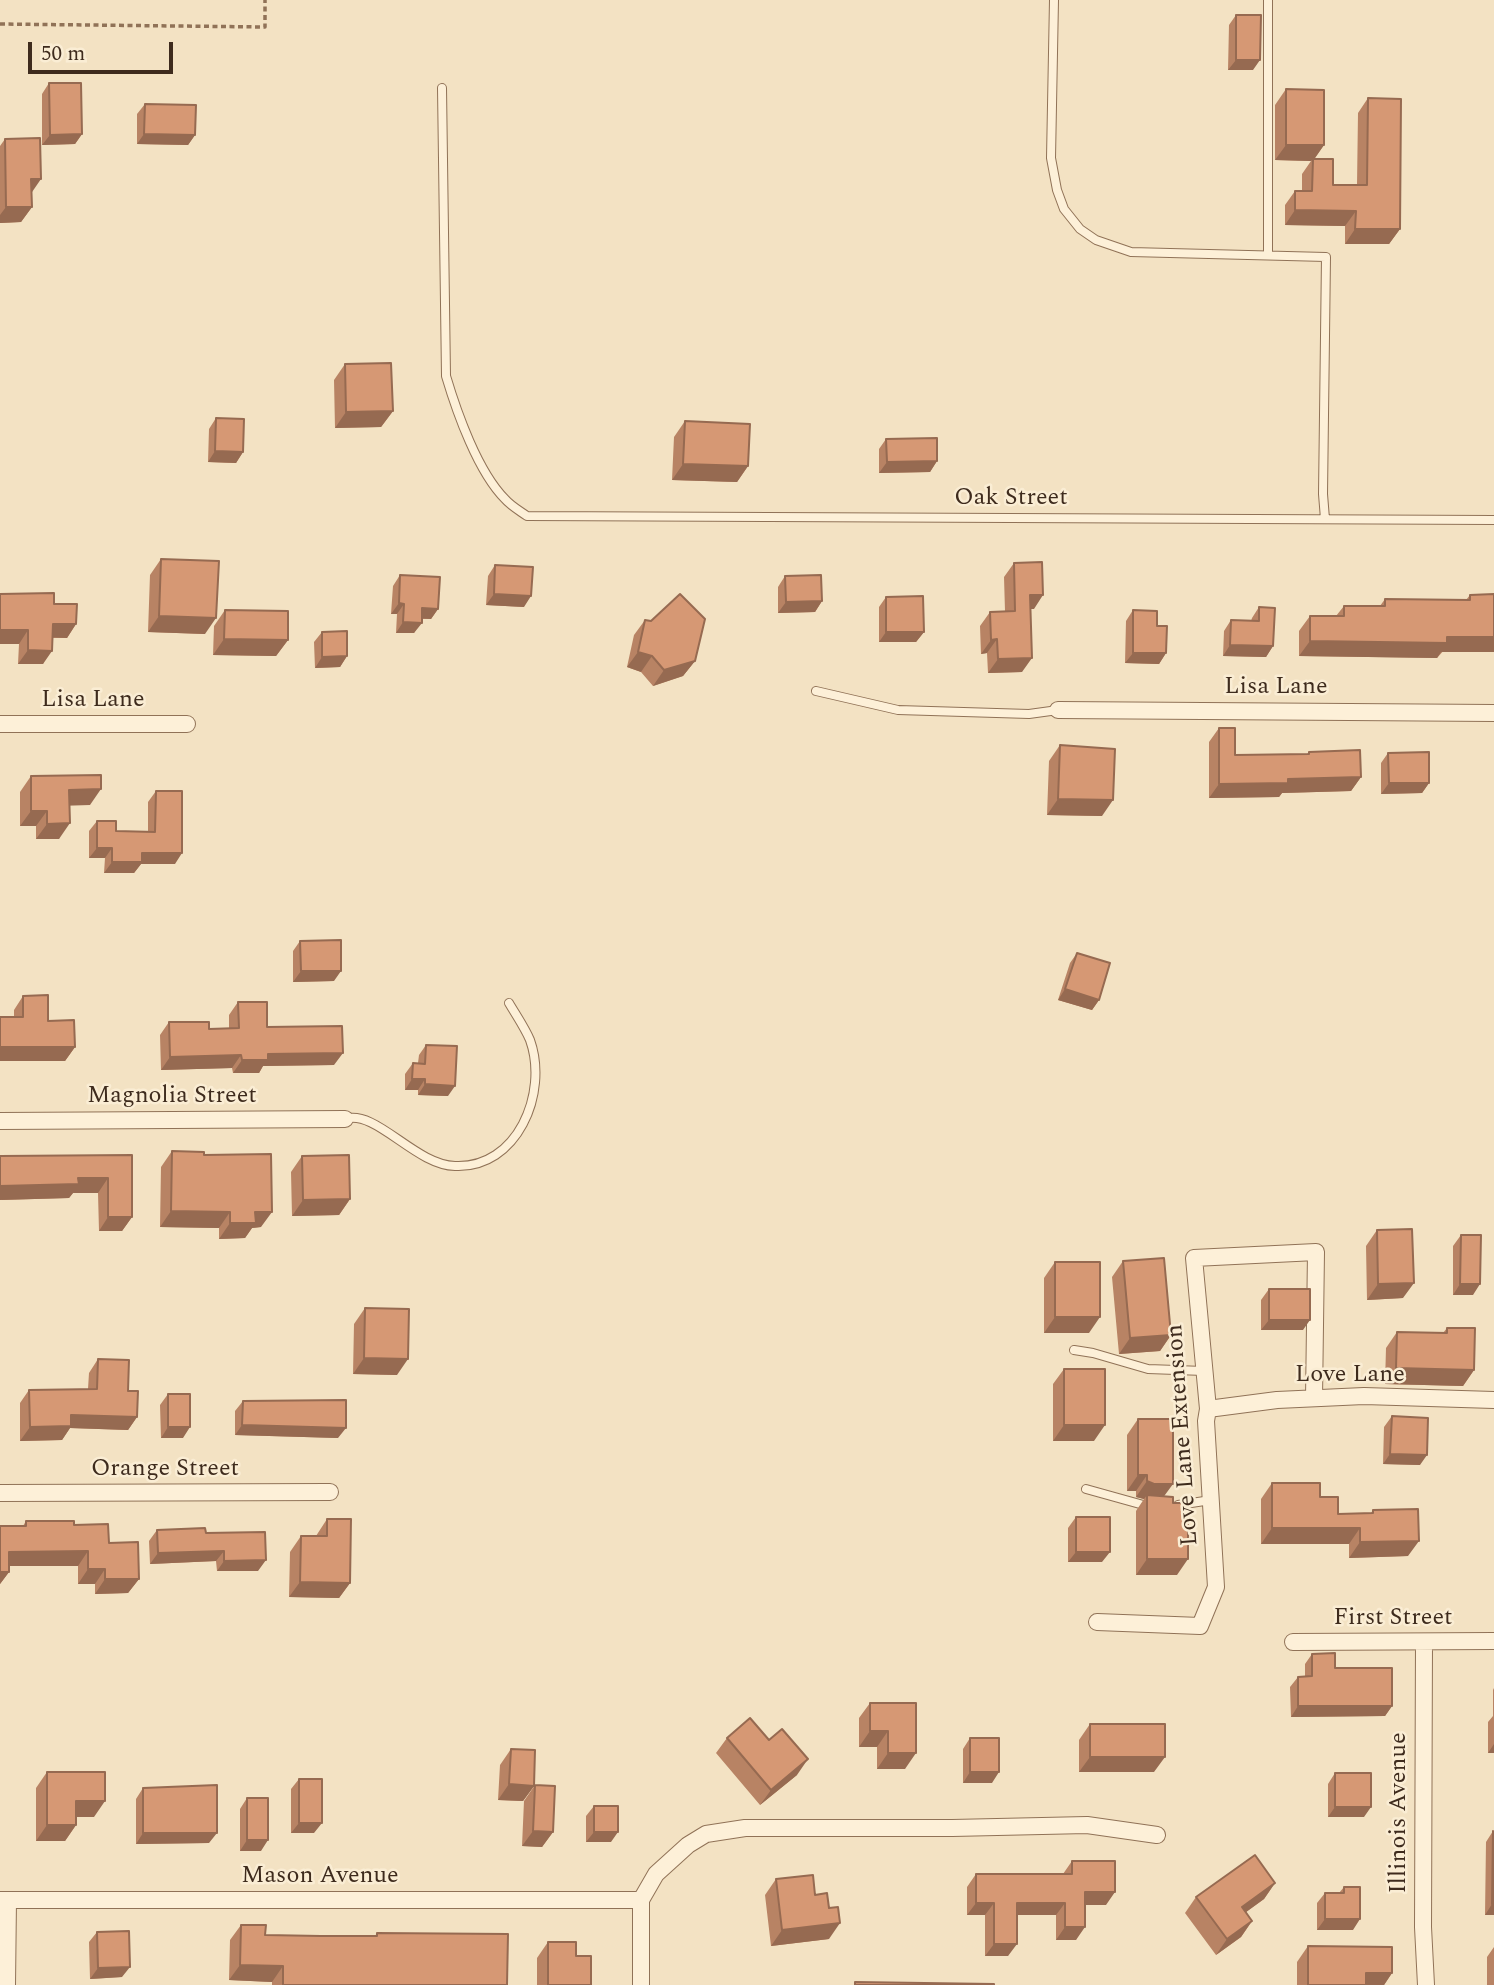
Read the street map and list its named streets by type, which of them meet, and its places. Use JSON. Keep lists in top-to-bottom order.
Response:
{
  "streets": {
    "street": [
      "Lisa Lane",
      "Magnolia Street",
      "Love Lane",
      "Love Lane Extension",
      "Orange Street",
      "First Street",
      "Illinois Avenue",
      "Mason Avenue"
    ],
    "lane": ["Oak Street"]
  },
  "crossings": [
    ["Love Lane", "Love Lane Extension"],
    ["First Street", "Illinois Avenue"]
  ],
  "scale_bar": "50 m"
}
